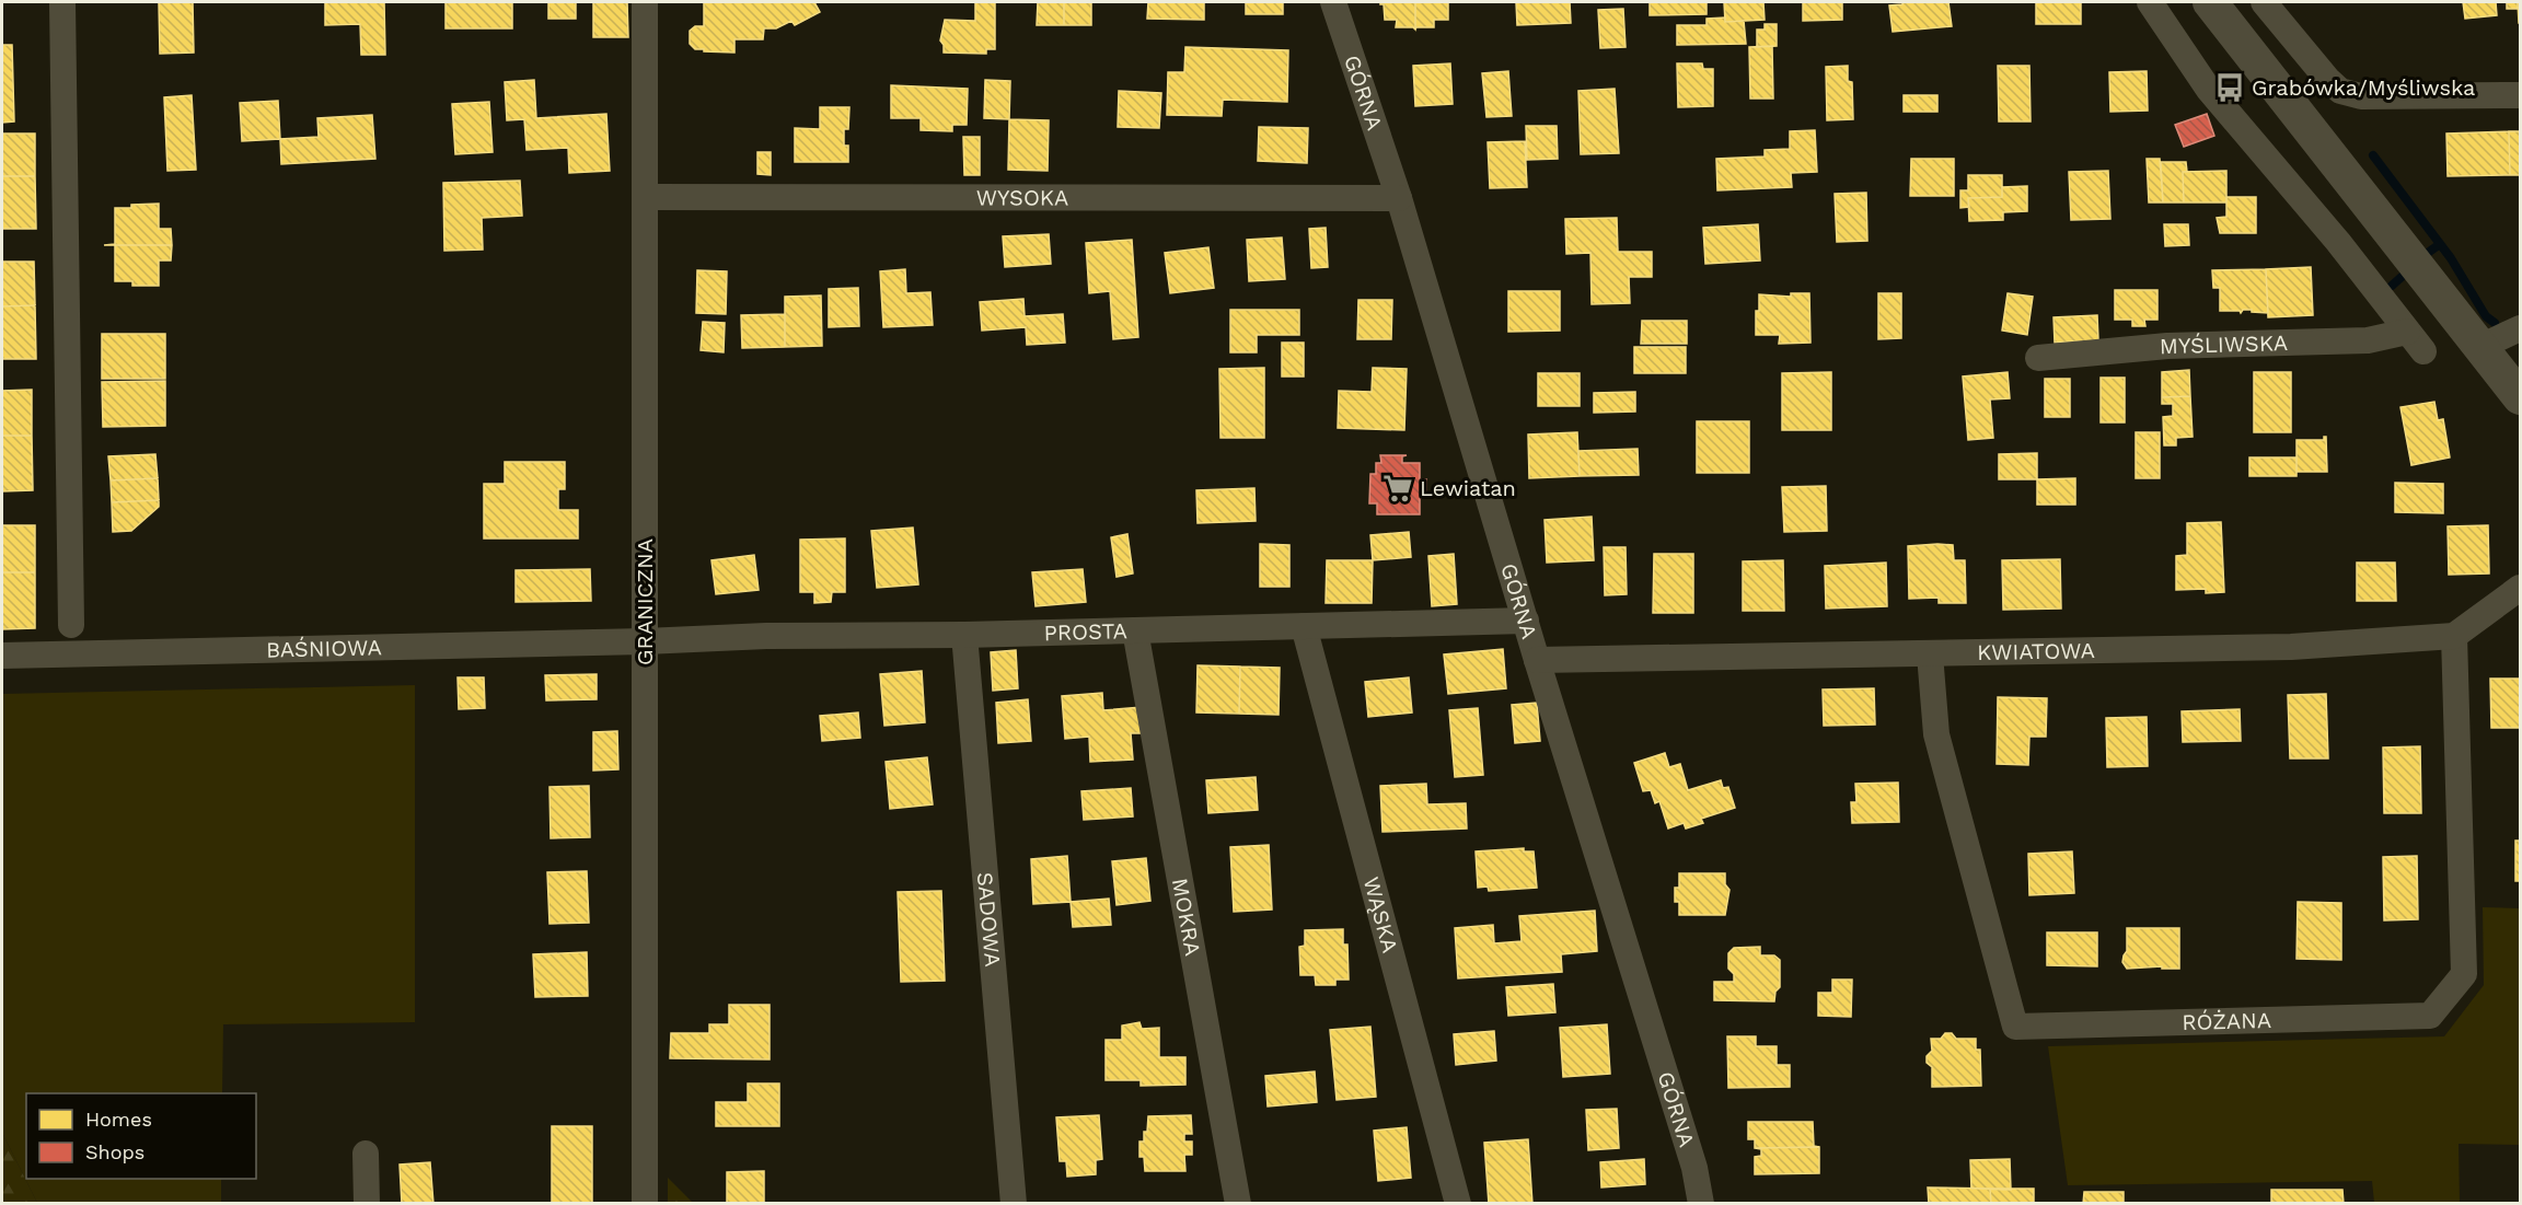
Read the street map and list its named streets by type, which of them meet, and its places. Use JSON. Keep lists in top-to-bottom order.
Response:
{
  "streets": {
    "street": [
      "GÓRNA",
      "WYSOKA",
      "MYŚLIWSKA",
      "GRANICZNA",
      "PROSTA",
      "BAŚNIOWA",
      "KWIATOWA",
      "WĄSKA",
      "MOKRA",
      "SADOWA",
      "RÓŻANA"
    ]
  },
  "crossings": [
    ["GÓRNA", "WYSOKA"],
    ["GÓRNA", "PROSTA"],
    ["GÓRNA", "KWIATOWA"],
    ["WYSOKA", "GRANICZNA"],
    ["GRANICZNA", "PROSTA"],
    ["GRANICZNA", "BAŚNIOWA"],
    ["PROSTA", "BAŚNIOWA"],
    ["PROSTA", "WĄSKA"],
    ["PROSTA", "MOKRA"],
    ["PROSTA", "SADOWA"],
    ["KWIATOWA", "RÓŻANA"]
  ],
  "places": {
    "bus stop": ["Grabówka/Myśliwska"],
    "supermarket": ["Lewiatan"]
  },
  "legend": ["Homes", "Shops"]
}
